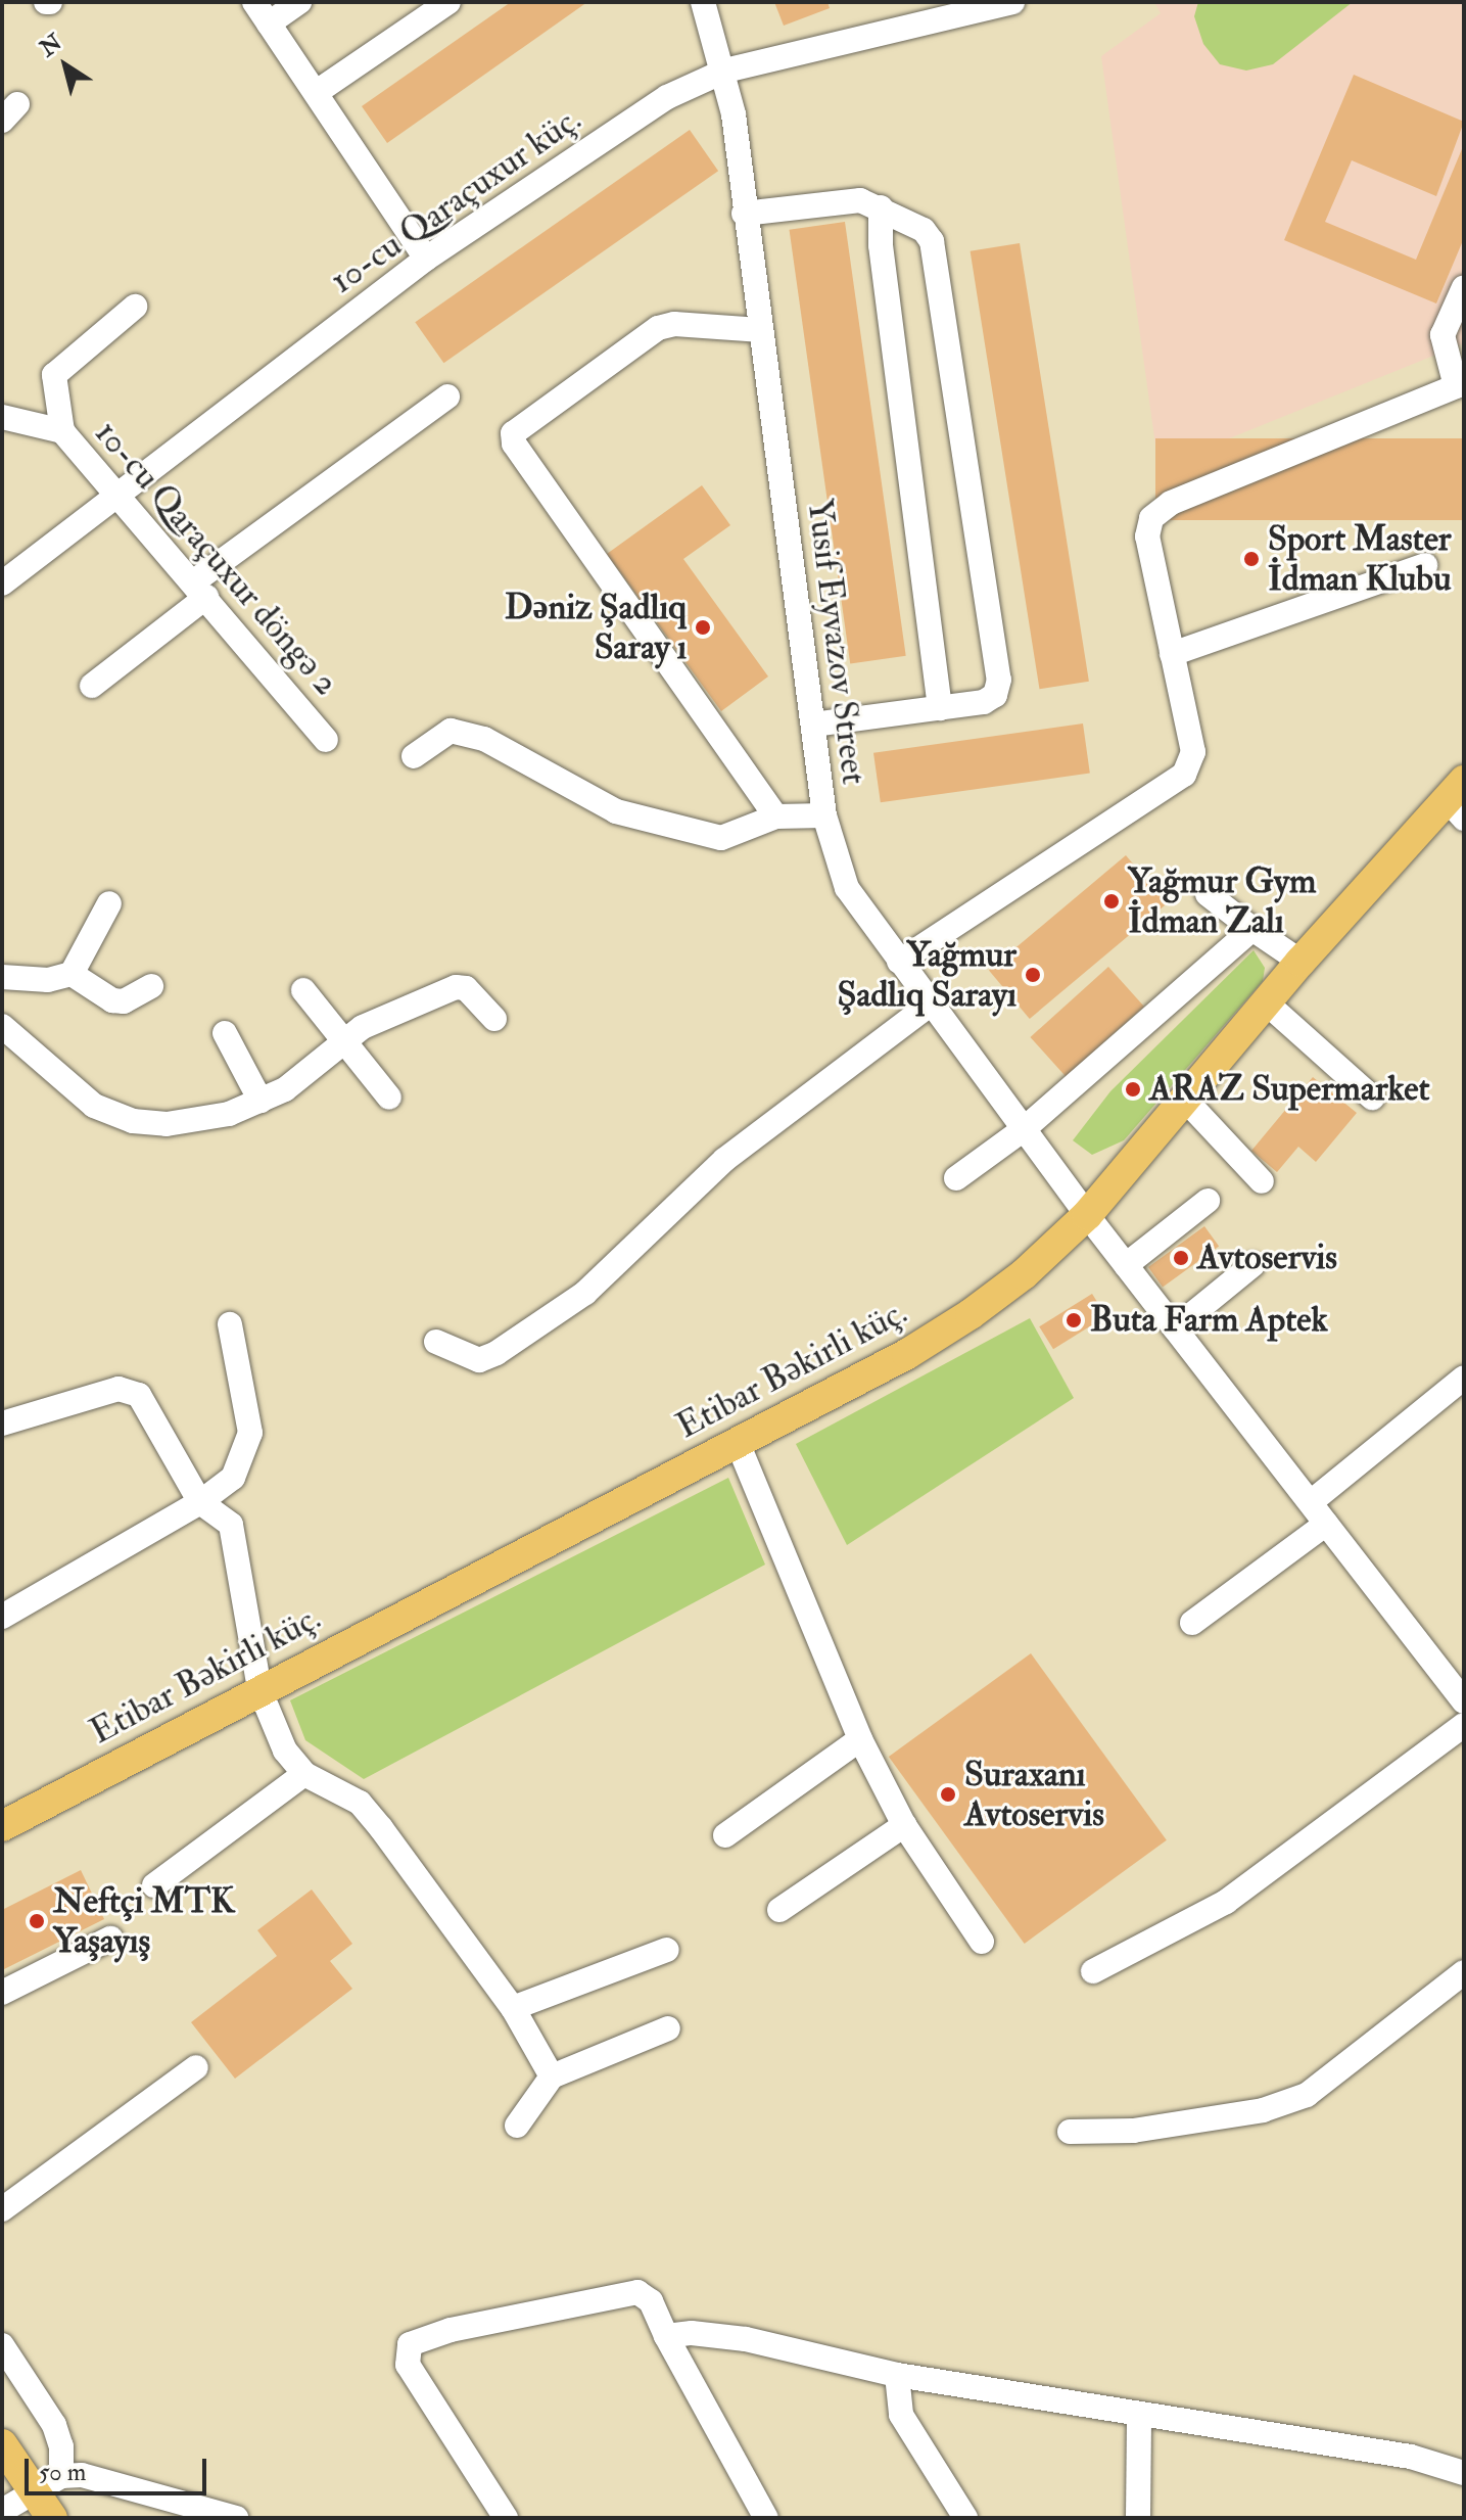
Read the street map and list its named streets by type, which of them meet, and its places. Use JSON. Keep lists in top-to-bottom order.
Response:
{
  "streets": {
    "main road": ["Etibar Bəkirli küç."],
    "street": ["10-cu Qaraçuxur küç.", "10-cu Qaraçuxur döngə 2", "Yusif Eyvazov Street"]
  },
  "crossings": [
    ["10-cu Qaraçuxur küç.", "10-cu Qaraçuxur döngə 2"],
    ["10-cu Qaraçuxur küç.", "Yusif Eyvazov Street"],
    ["Yusif Eyvazov Street", "Etibar Bəkirli küç."]
  ],
  "places": [
    "Sport Master İdman Klubu",
    "Dəniz Şadlıq Saray ı",
    "Yağmur Gym İdman Zalı",
    "Yağmur Şadlıq Sarayı",
    "ARAZ Supermarket",
    "Avtoservis",
    "Buta Farm Aptek",
    "Suraxanı Avtoservis",
    "Neftçi MTK Yaşayış"
  ],
  "scale_bar": "50 m",
  "north": "top left"
}
